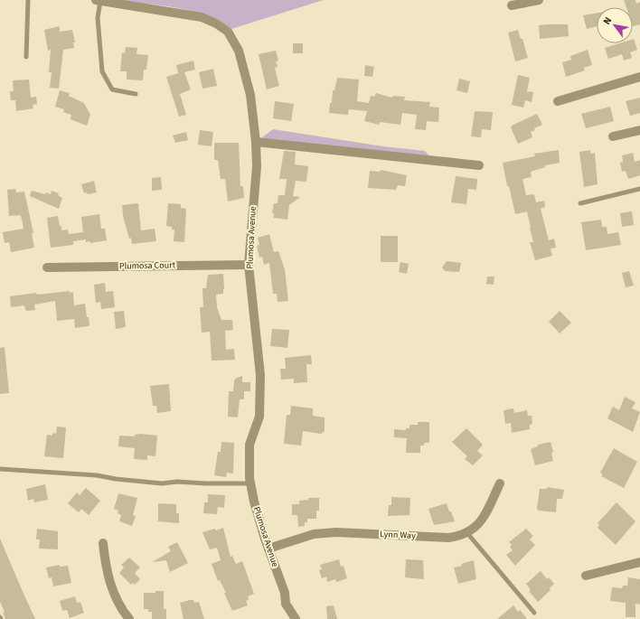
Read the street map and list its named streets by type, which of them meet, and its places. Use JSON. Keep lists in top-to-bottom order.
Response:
{
  "streets": {
    "street": ["Plumosa Avenue", "Plumosa Court", "Lynn Way"]
  },
  "crossings": [
    ["Plumosa Avenue", "Plumosa Court"],
    ["Plumosa Avenue", "Lynn Way"]
  ],
  "north": "top left"
}
